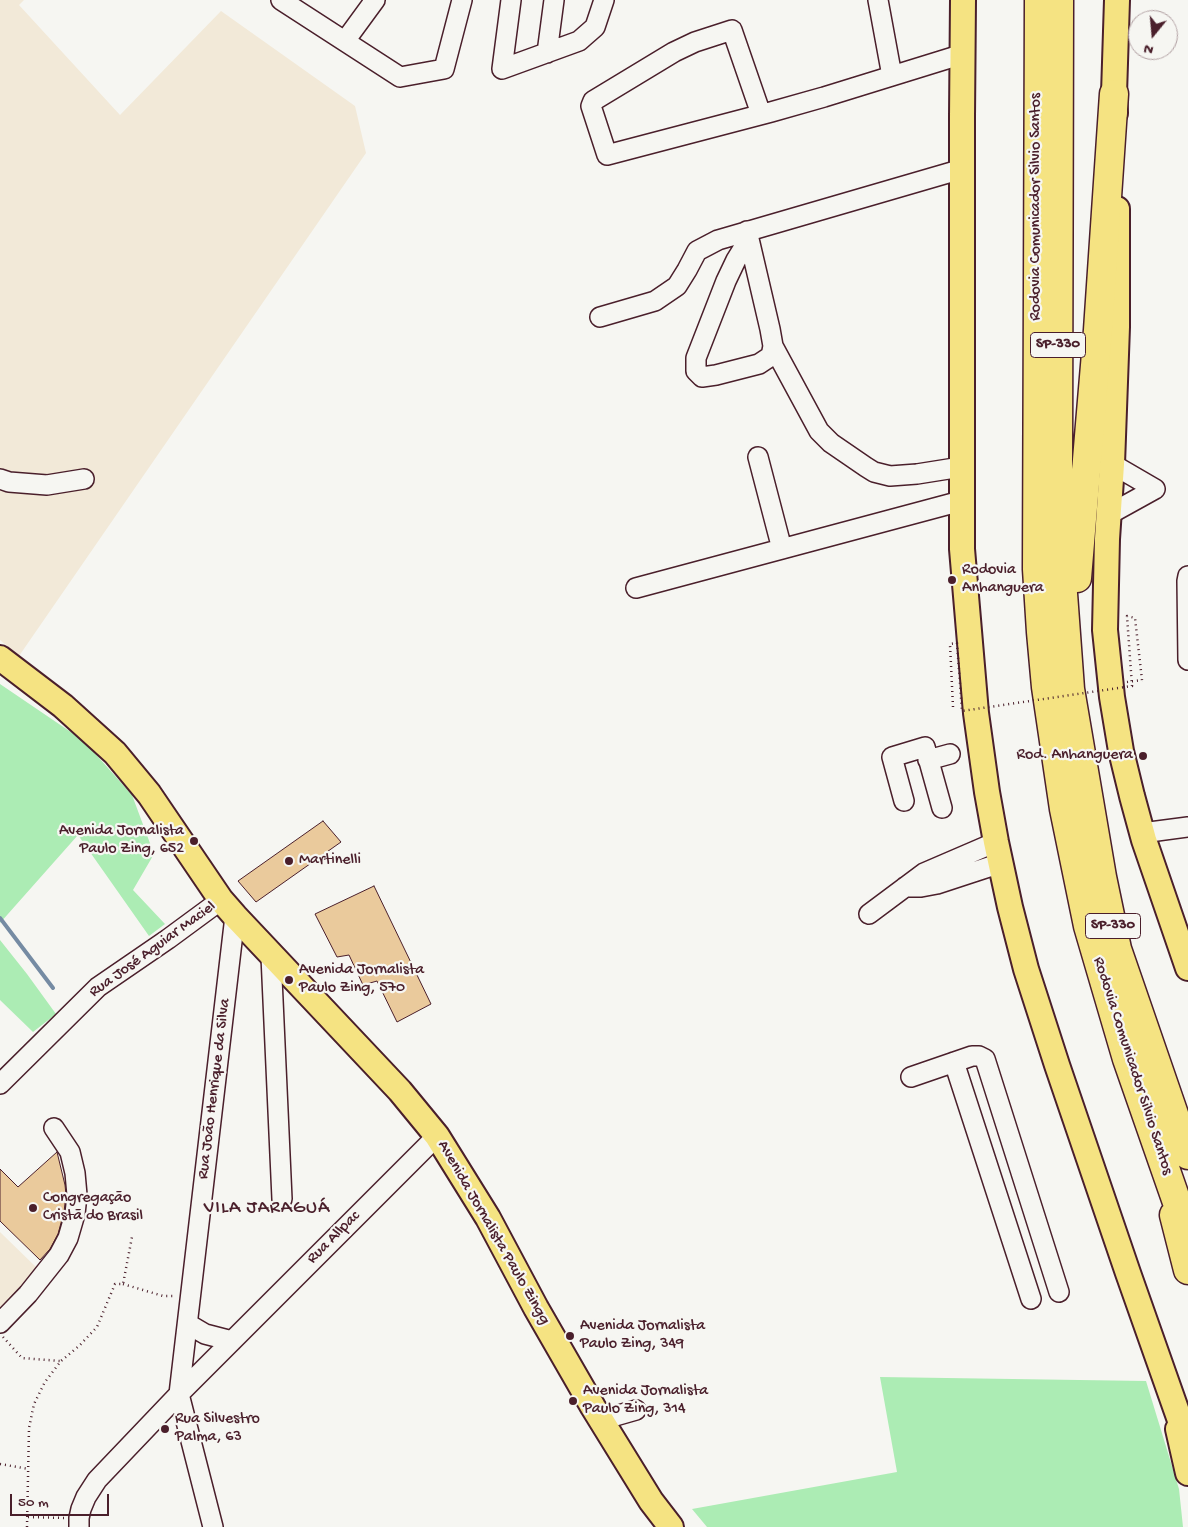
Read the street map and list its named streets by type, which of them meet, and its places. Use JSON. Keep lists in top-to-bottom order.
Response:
{
  "streets": {
    "highway": ["Rodovia Comunicador Silvio Santos", "SP-330"],
    "main road": ["Avenida Jornalista Paulo Zingg"],
    "street": ["Rua José Aguiar Maciel", "Rua João Henrique da Silva", "Rua Allpac"]
  },
  "crossings": [
    ["Rua José Aguiar Maciel", "Rua João Henrique da Silva"],
    ["Rua José Aguiar Maciel", "Avenida Jornalista Paulo Zingg"],
    ["Rua João Henrique da Silva", "Avenida Jornalista Paulo Zingg"],
    ["Rua João Henrique da Silva", "Rua Allpac"],
    ["Avenida Jornalista Paulo Zingg", "Rua Allpac"]
  ],
  "districts": ["VILA JARAGUÁ"],
  "places": [
    "Rodovia Anhanguera",
    "Rod. Anhanguera",
    "Avenida Jornalista Paulo Zing, 652",
    "Martinelli",
    "Avenida Jornalista Paulo Zing, 570",
    "Congregação Cristã do Brasil",
    "Avenida Jornalista Paulo Zing, 349",
    "Avenida Jornalista Paulo Zing, 314",
    "Rua Silvestro Palma, 63"
  ],
  "scale_bar": "50 m",
  "north": "bottom"
}
